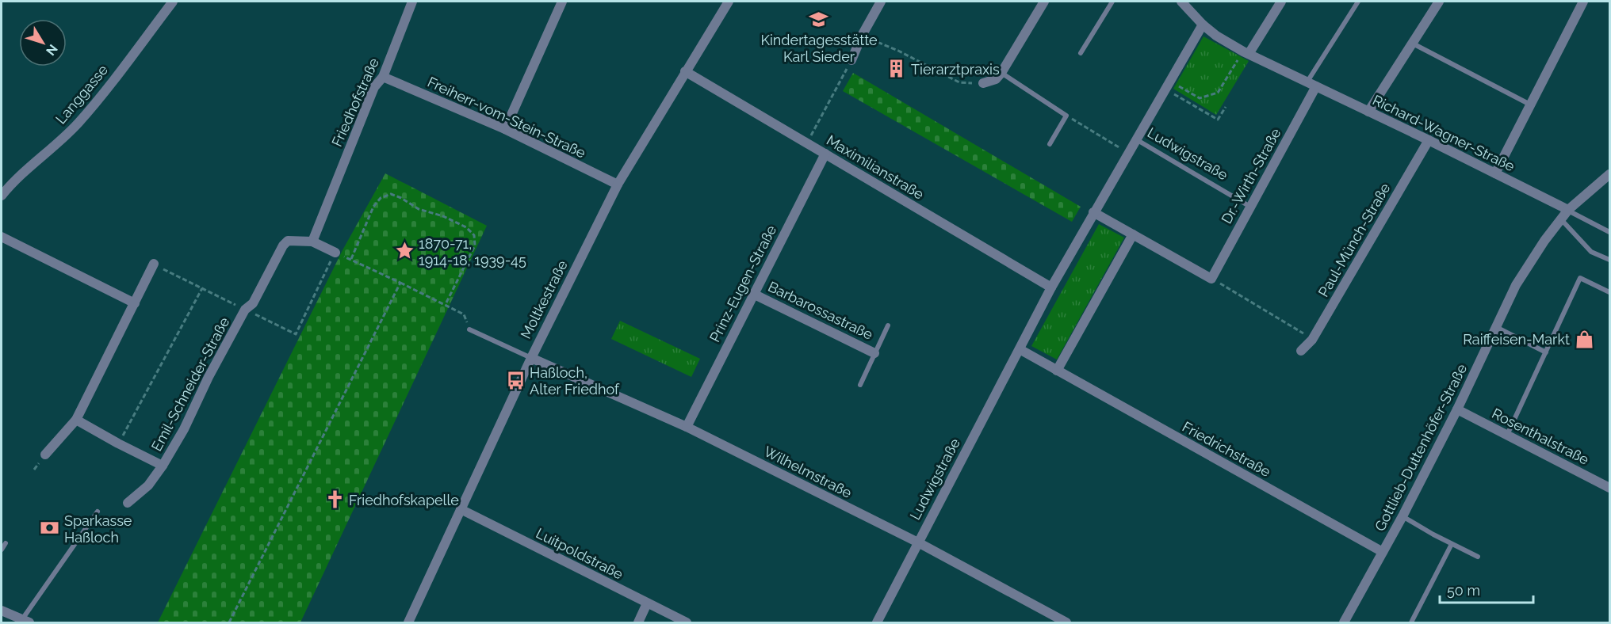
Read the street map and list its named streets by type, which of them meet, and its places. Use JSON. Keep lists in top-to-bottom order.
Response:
{
  "streets": {
    "street": [
      "Langgasse",
      "Friedhofstraße",
      "Freiherr-vom-Stein-Straße",
      "Richard-Wagner-Straße",
      "Ludwigstraße",
      "Maximilianstraße",
      "Dr.-Wirth-Straße",
      "Paul-Münch-Straße",
      "Prinz-Eugen-Straße",
      "Moltkestraße",
      "Barbarossastraße",
      "Emil-Schneider-Straße",
      "Rosenthalstraße",
      "Gottlieb-Duttenhöfer-Straße",
      "Friedrichstraße",
      "Wilhelmstraße",
      "Luitpoldstraße"
    ]
  },
  "crossings": [
    ["Friedhofstraße", "Freiherr-vom-Stein-Straße"],
    ["Freiherr-vom-Stein-Straße", "Moltkestraße"],
    ["Richard-Wagner-Straße", "Ludwigstraße"],
    ["Richard-Wagner-Straße", "Dr.-Wirth-Straße"],
    ["Richard-Wagner-Straße", "Paul-Münch-Straße"],
    ["Richard-Wagner-Straße", "Gottlieb-Duttenhöfer-Straße"],
    ["Ludwigstraße", "Maximilianstraße"],
    ["Ludwigstraße", "Dr.-Wirth-Straße"],
    ["Ludwigstraße", "Wilhelmstraße"],
    ["Maximilianstraße", "Prinz-Eugen-Straße"],
    ["Maximilianstraße", "Moltkestraße"],
    ["Prinz-Eugen-Straße", "Barbarossastraße"],
    ["Prinz-Eugen-Straße", "Wilhelmstraße"],
    ["Moltkestraße", "Wilhelmstraße"],
    ["Moltkestraße", "Luitpoldstraße"],
    ["Rosenthalstraße", "Gottlieb-Duttenhöfer-Straße"],
    ["Gottlieb-Duttenhöfer-Straße", "Friedrichstraße"]
  ],
  "places": {
    "school or university": ["Kindertagesstätte Karl Sieder"],
    "building": ["Tierarztpraxis"],
    "place": ["1870-71, 1914-18, 1939-45"],
    "shop": ["Raiffeisen-Markt"],
    "bus stop": ["Haßloch, Alter Friedhof"],
    "church": ["Friedhofskapelle"],
    "bank": ["Sparkasse Haßloch"]
  },
  "scale_bar": "50 m",
  "north": "bottom right"
}
